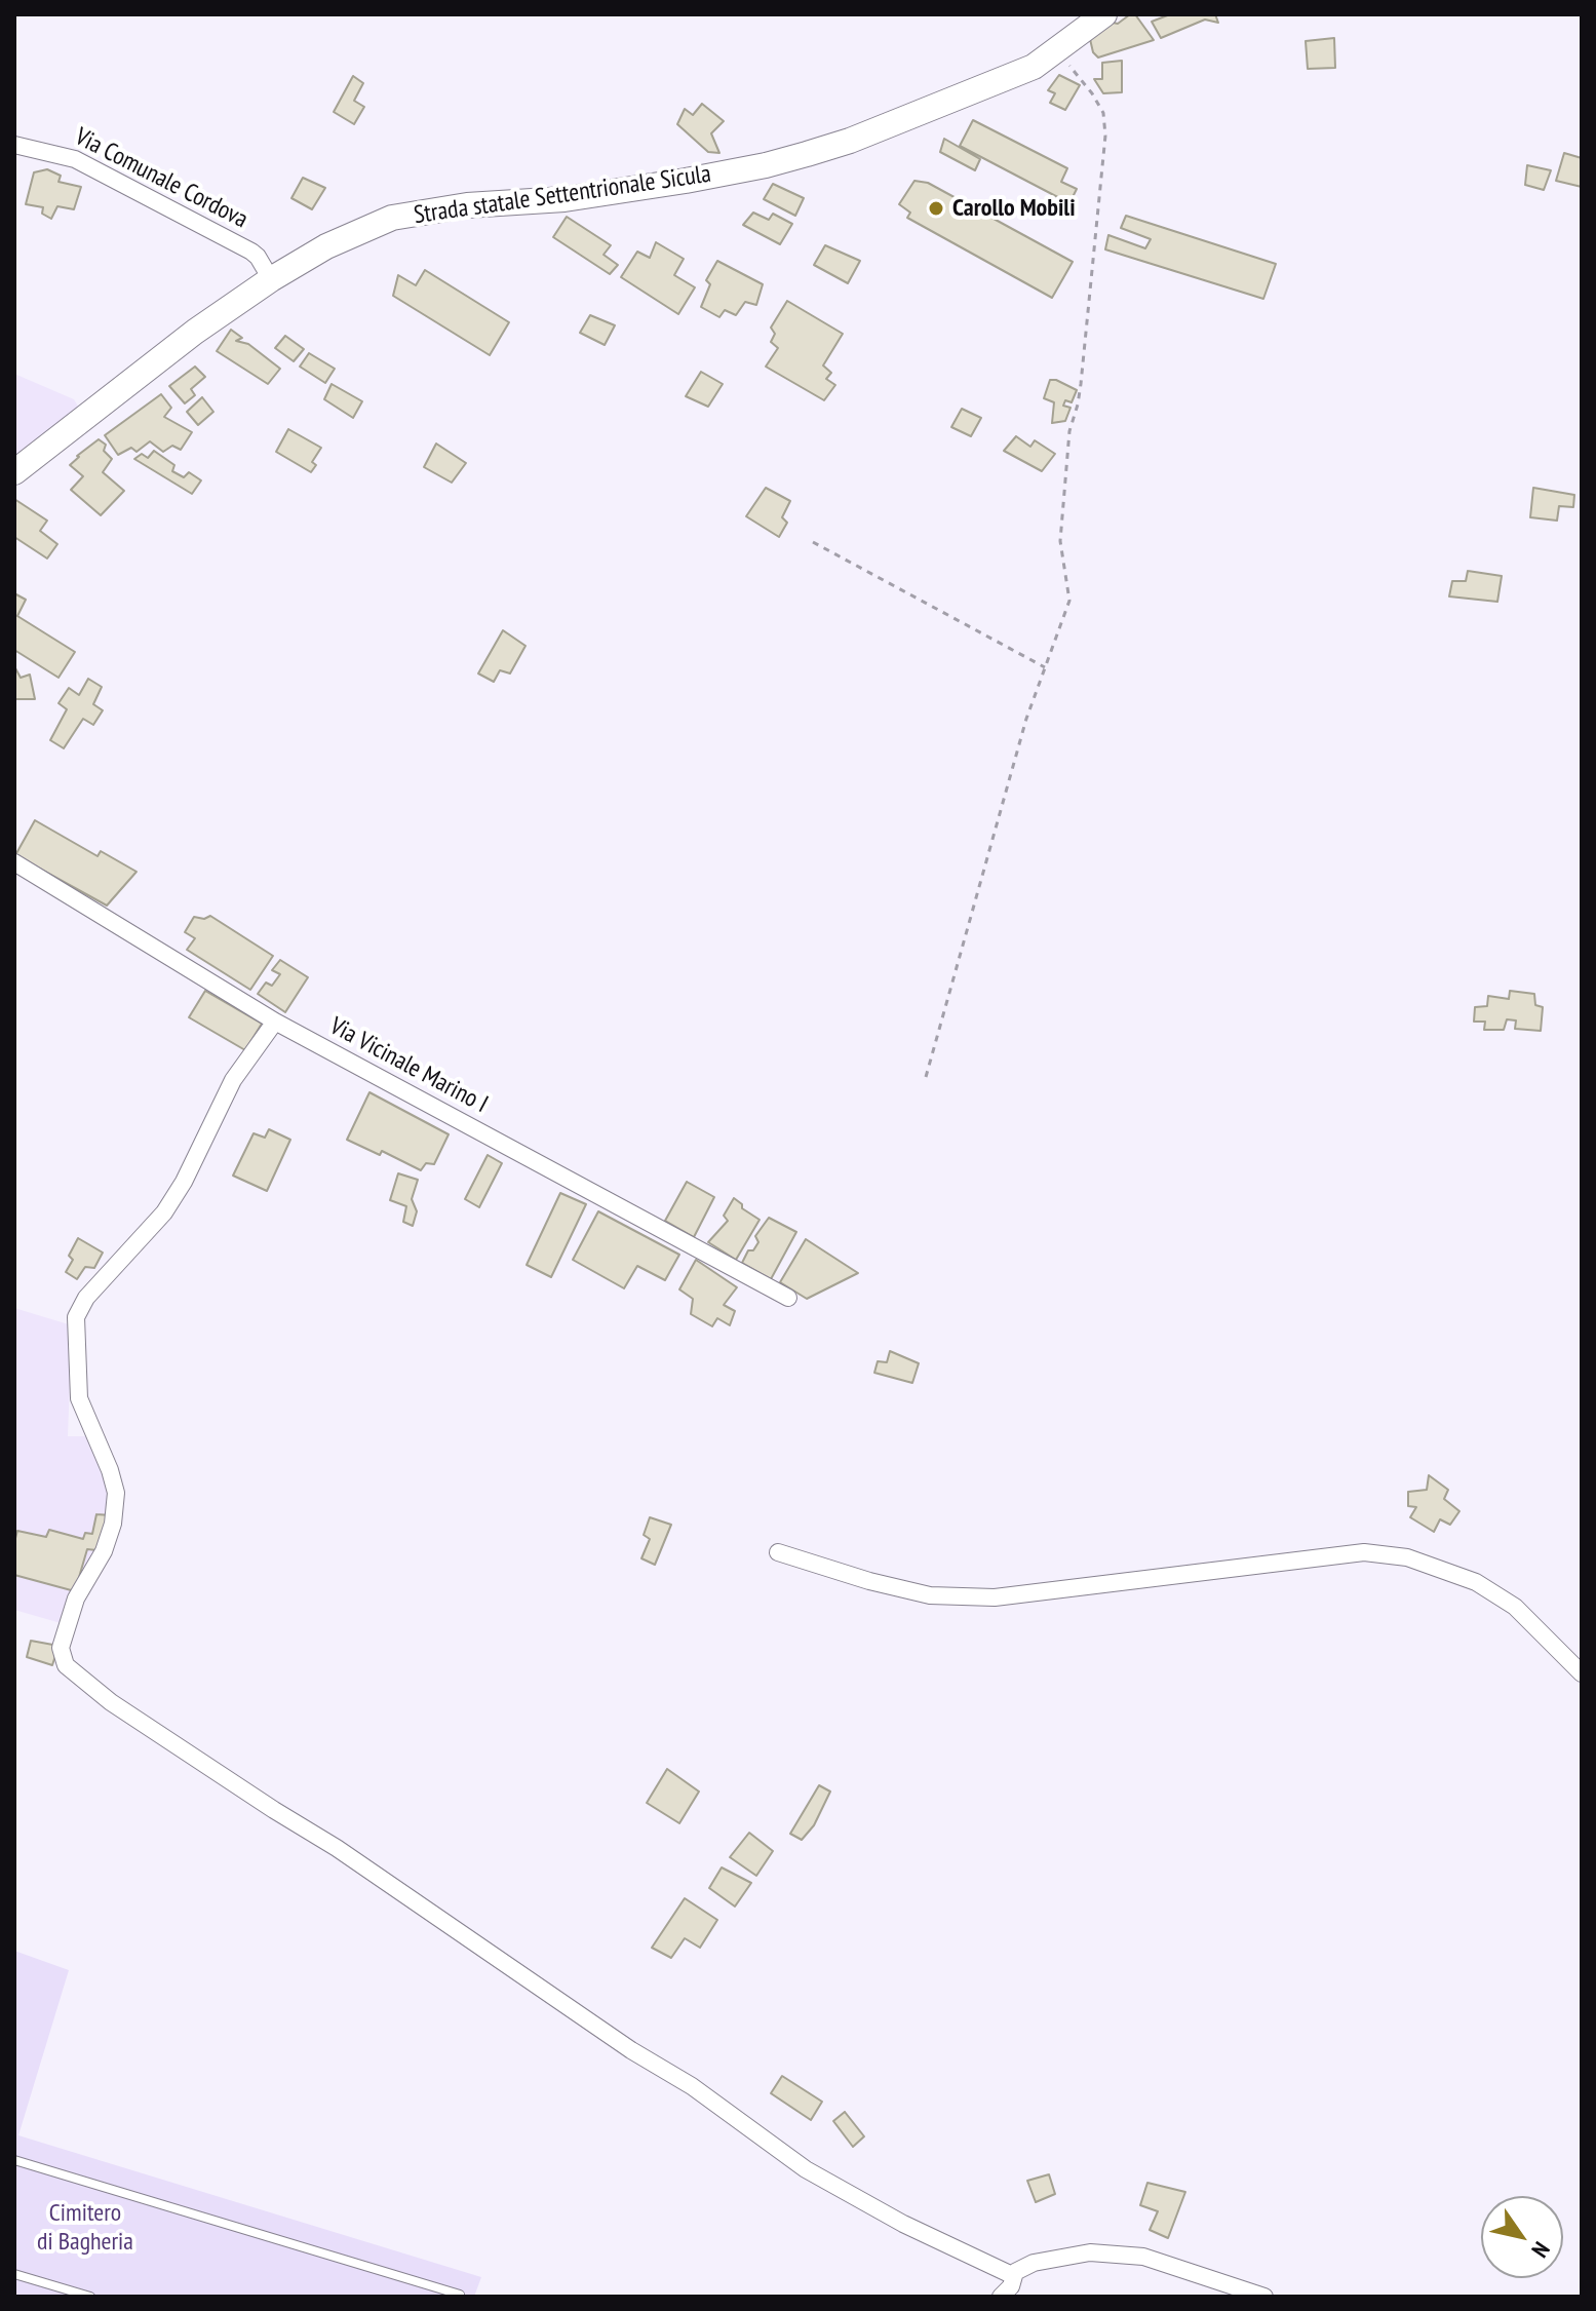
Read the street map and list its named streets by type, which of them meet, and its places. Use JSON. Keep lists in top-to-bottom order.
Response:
{
  "streets": {
    "main road": ["Strada statale Settentrionale Sicula"],
    "street": ["Via Comunale Cordova", "Via Vicinale Marino I"]
  },
  "crossings": [
    ["Via Comunale Cordova", "Strada statale Settentrionale Sicula"]
  ],
  "parks": ["Cimitero di Bagheria"],
  "places": ["Carollo Mobili"],
  "north": "bottom right"
}
